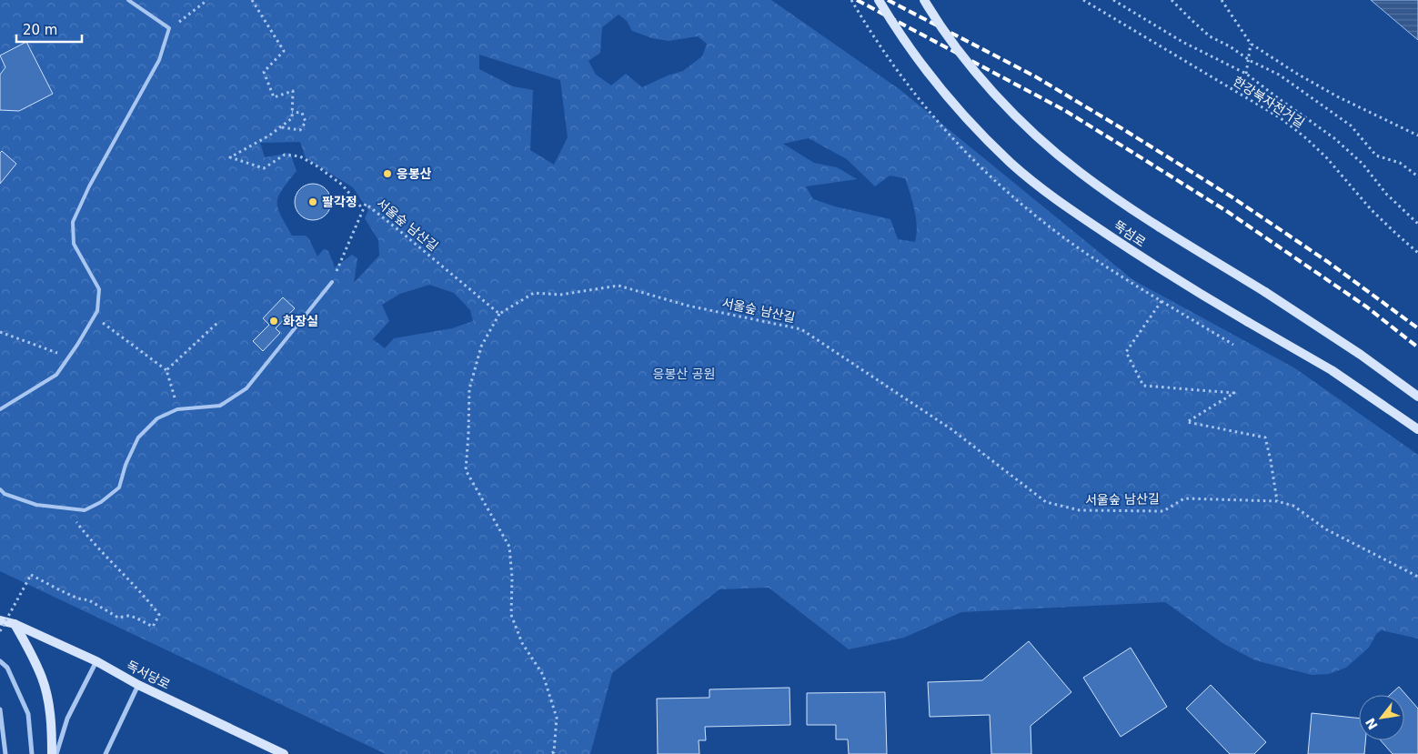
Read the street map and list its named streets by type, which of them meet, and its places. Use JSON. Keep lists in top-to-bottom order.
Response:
{
  "streets": {
    "main road": ["뚝섬로", "독서당로"],
    "path": ["한강북자전거길", "서울숲 남산길"]
  },
  "parks": ["응봉산 공원"],
  "places": ["응봉산", "팔각정", "화장실"],
  "scale_bar": "20 m",
  "north": "bottom left"
}
